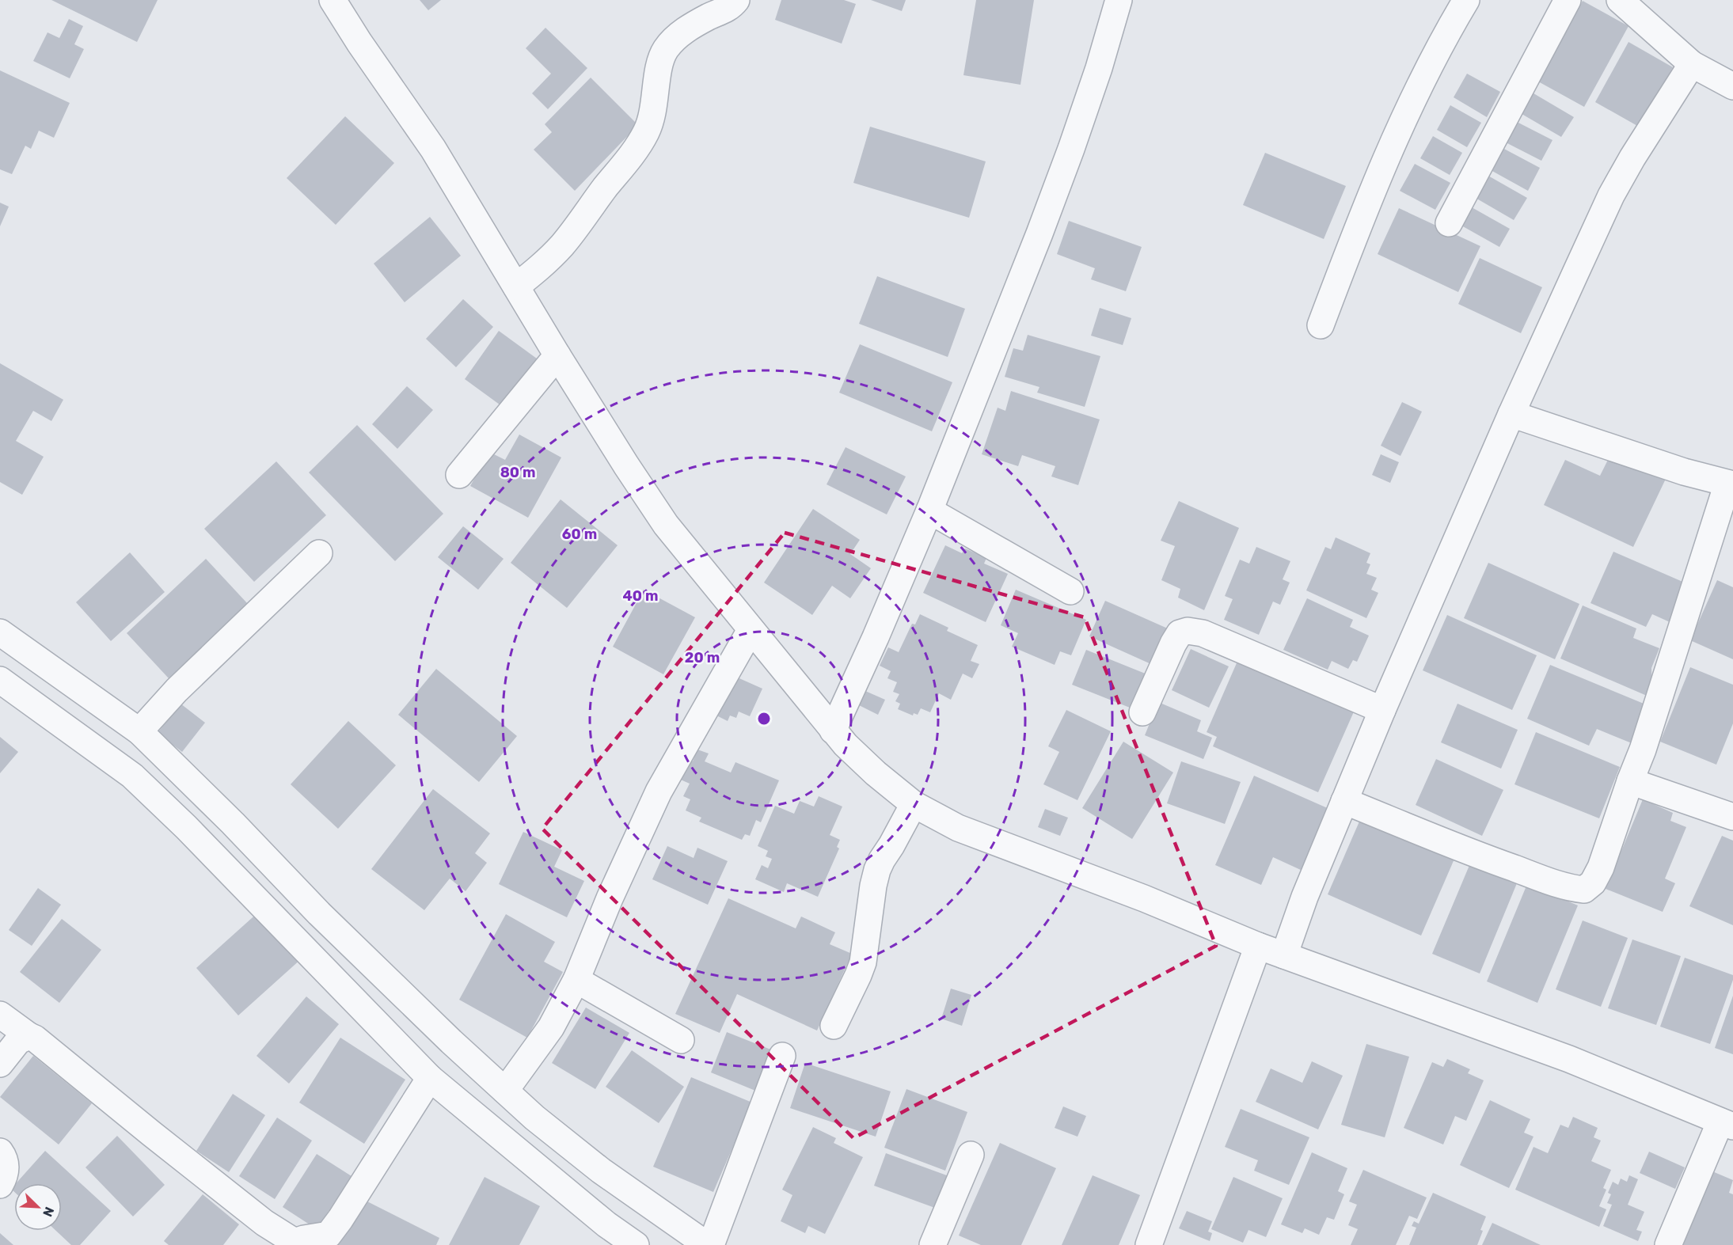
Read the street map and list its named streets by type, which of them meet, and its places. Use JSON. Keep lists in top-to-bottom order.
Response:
{
  "north": "bottom right",
  "rings": [
    "80 m",
    "60 m",
    "40 m",
    "20 m"
  ]
}
